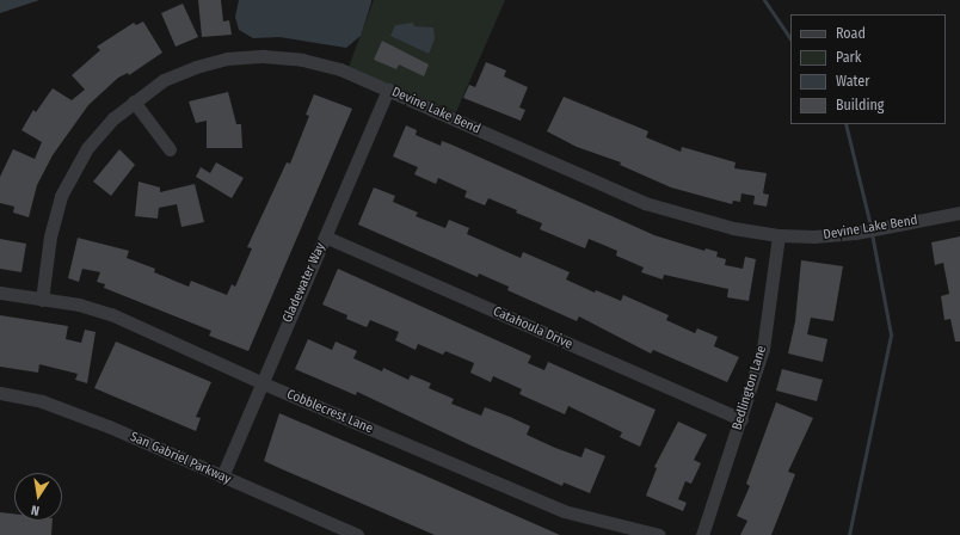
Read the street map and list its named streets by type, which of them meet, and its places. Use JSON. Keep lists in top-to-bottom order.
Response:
{
  "streets": {
    "street": [
      "Devine Lake Bend",
      "Gladewater Way",
      "Catahoula Drive",
      "Bedlington Lane",
      "Cobblecrest Lane",
      "San Gabriel Parkway"
    ]
  },
  "crossings": [
    ["Devine Lake Bend", "Gladewater Way"],
    ["Devine Lake Bend", "Bedlington Lane"],
    ["Devine Lake Bend", "Cobblecrest Lane"],
    ["Gladewater Way", "Catahoula Drive"],
    ["Gladewater Way", "Cobblecrest Lane"],
    ["Gladewater Way", "San Gabriel Parkway"],
    ["Catahoula Drive", "Bedlington Lane"]
  ],
  "legend": [
    "Road",
    "Park",
    "Water",
    "Building"
  ],
  "north": "bottom"
}
